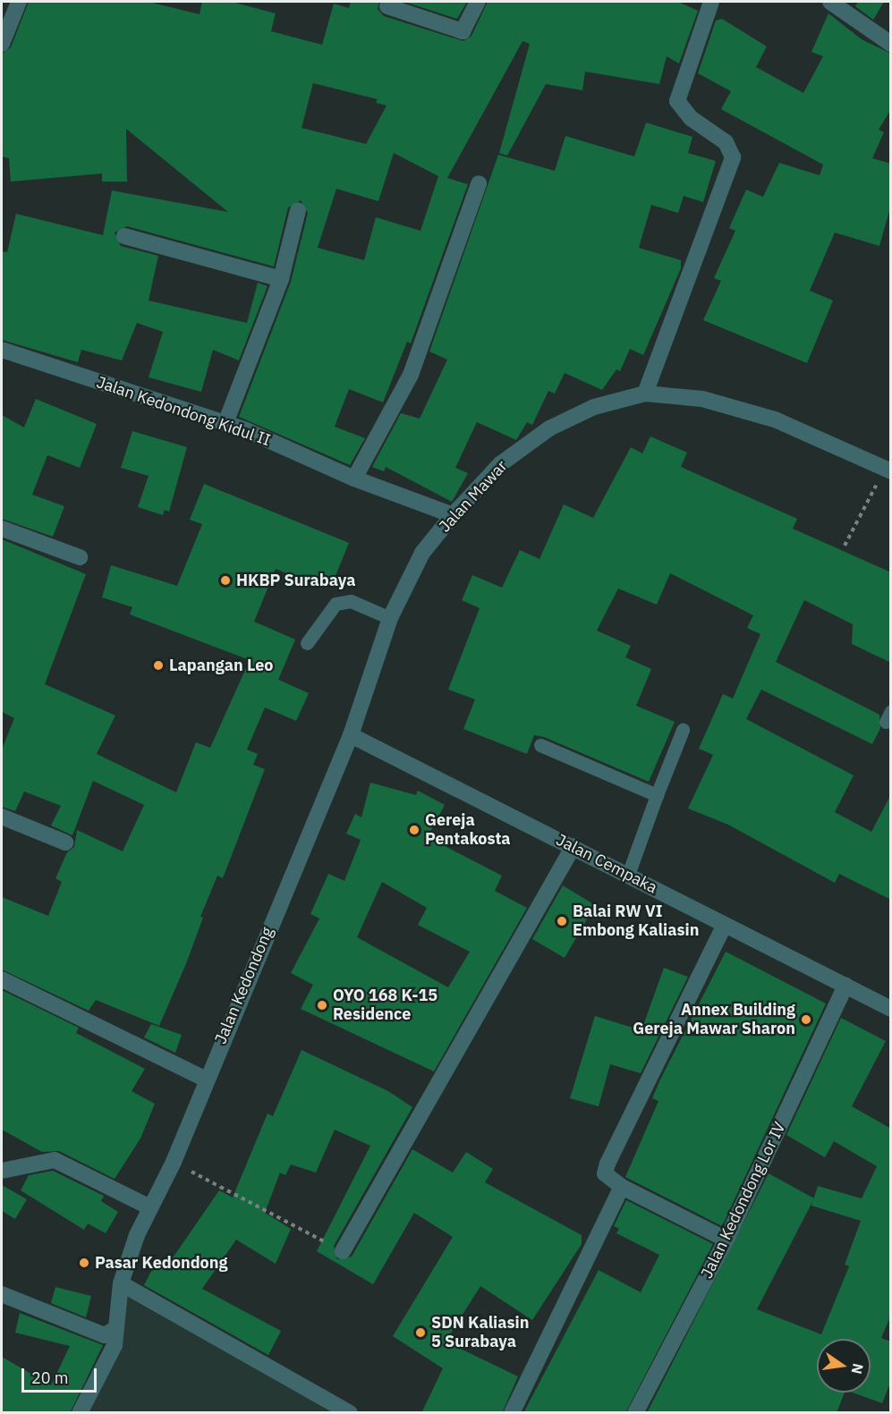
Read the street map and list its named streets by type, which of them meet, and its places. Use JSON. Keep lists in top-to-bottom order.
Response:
{
  "streets": {
    "street": [
      "Jalan Kedondong Kidul II",
      "Jalan Mawar",
      "Jalan Cempaka",
      "Jalan Kedondong",
      "Jalan Kedondong Lor IV"
    ]
  },
  "crossings": [
    ["Jalan Kedondong Kidul II", "Jalan Mawar"],
    ["Jalan Mawar", "Jalan Cempaka"],
    ["Jalan Mawar", "Jalan Kedondong"],
    ["Jalan Cempaka", "Jalan Kedondong"],
    ["Jalan Cempaka", "Jalan Kedondong Lor IV"]
  ],
  "places": [
    "HKBP Surabaya",
    "Lapangan Leo",
    "Gereja Pentakosta",
    "Balai RW VI Embong Kaliasin",
    "OYO 168 K-15 Residence",
    "Annex Building Gereja Mawar Sharon",
    "Pasar Kedondong",
    "SDN Kaliasin 5 Surabaya"
  ],
  "scale_bar": "20 m",
  "north": "right"
}
